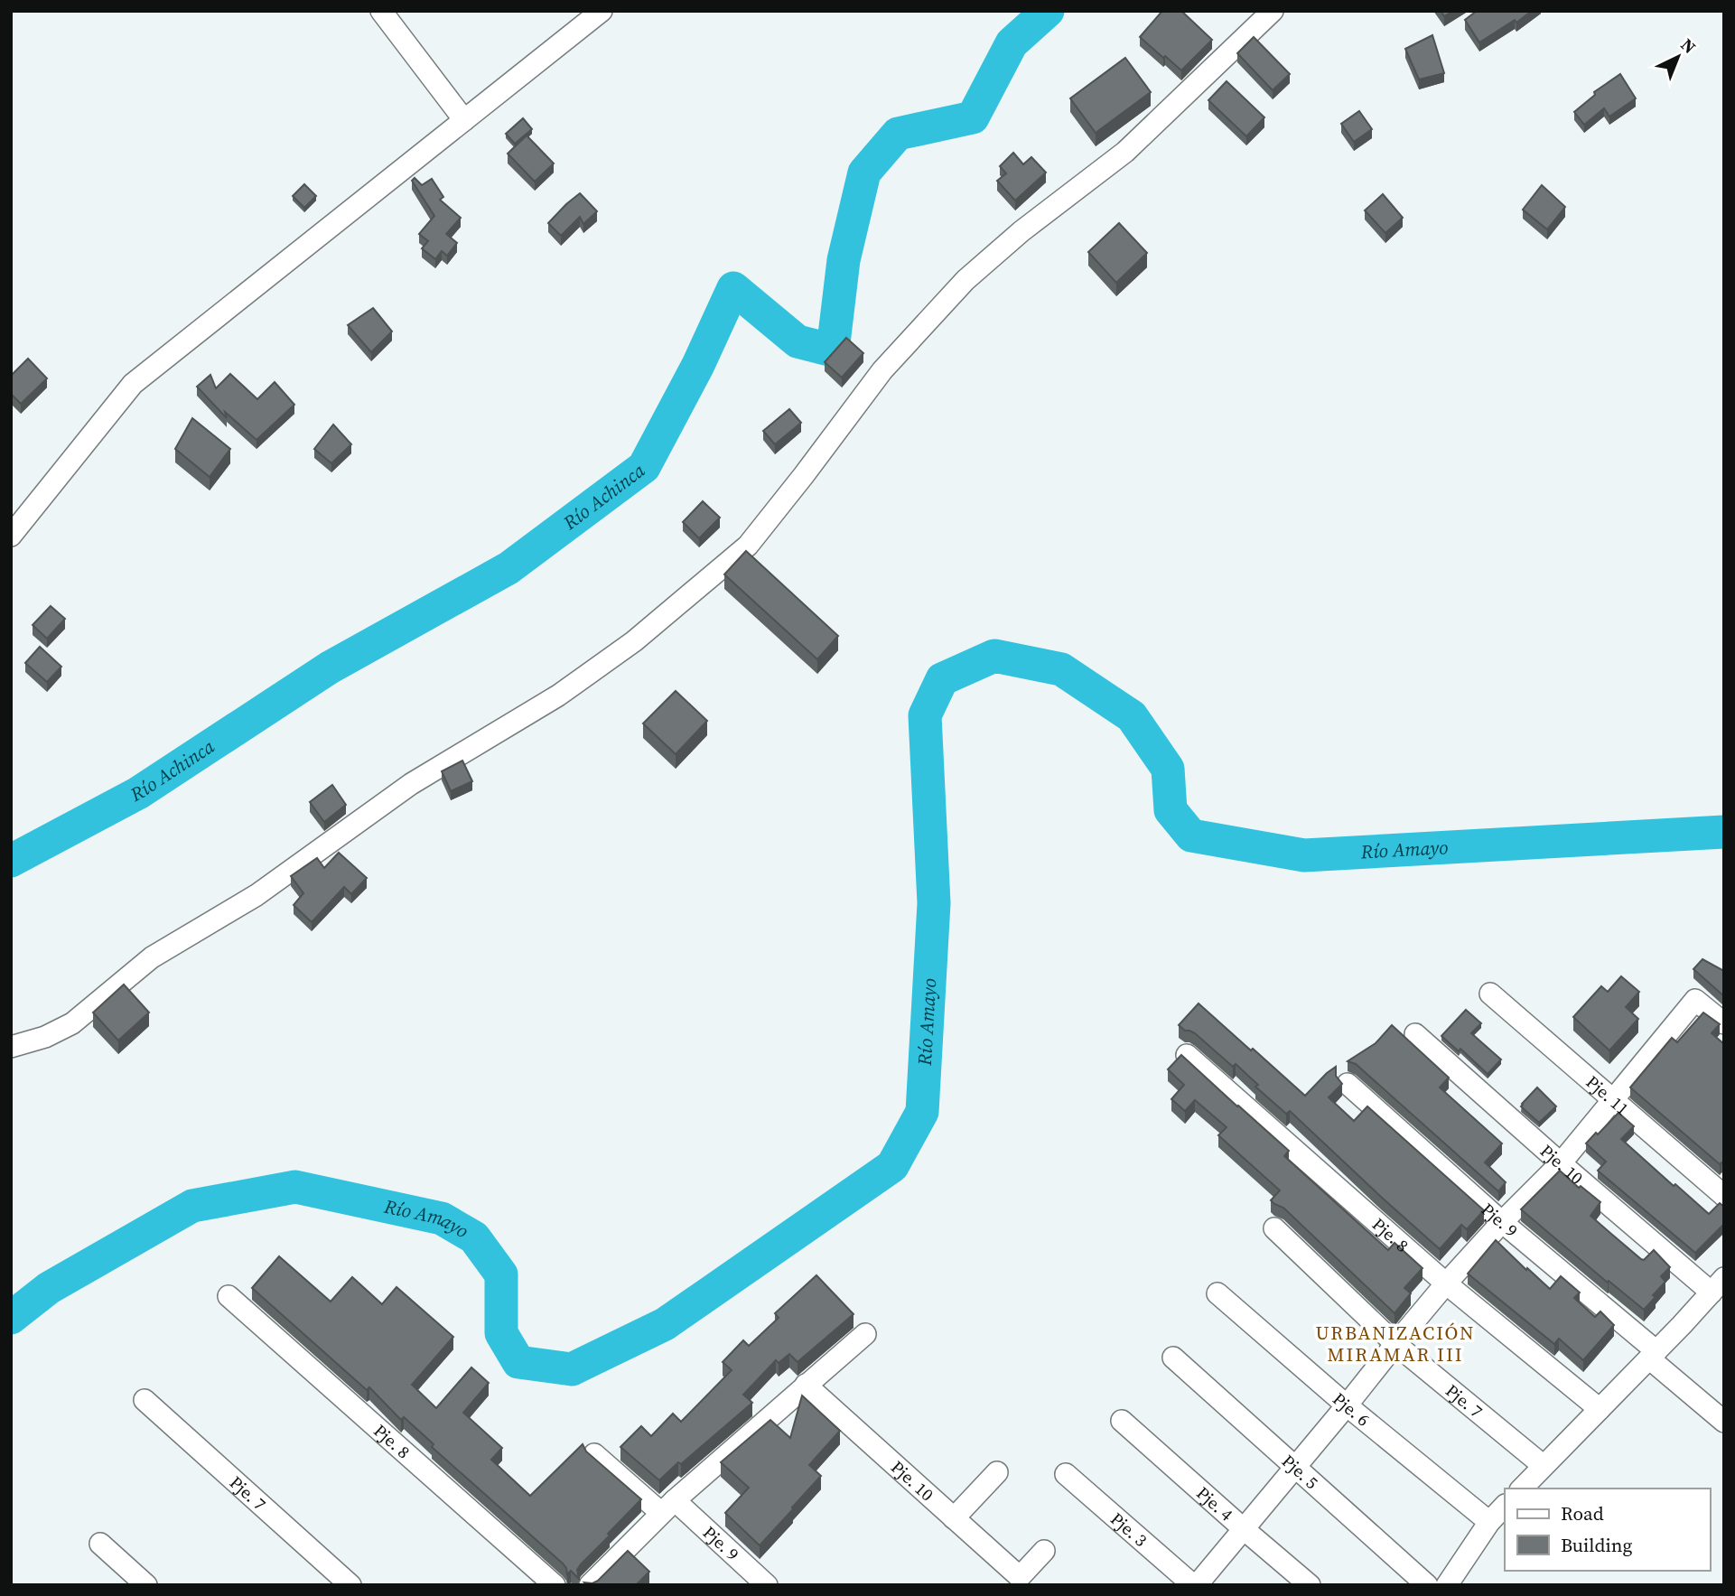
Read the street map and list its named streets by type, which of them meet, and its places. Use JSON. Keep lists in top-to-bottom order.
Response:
{
  "streets": {
    "street": [
      "Pje. 11",
      "Pje. 10",
      "Pje. 9",
      "Pje. 8",
      "Pje. 7",
      "Pje. 6",
      "Pje. 5",
      "Pje. 4",
      "Pje. 3"
    ]
  },
  "districts": ["URBANIZACIÓN MIRAMAR III"],
  "water": ["Río Achinca", "Río Amayo"],
  "legend": ["Road", "Building"],
  "north": "top right"
}
